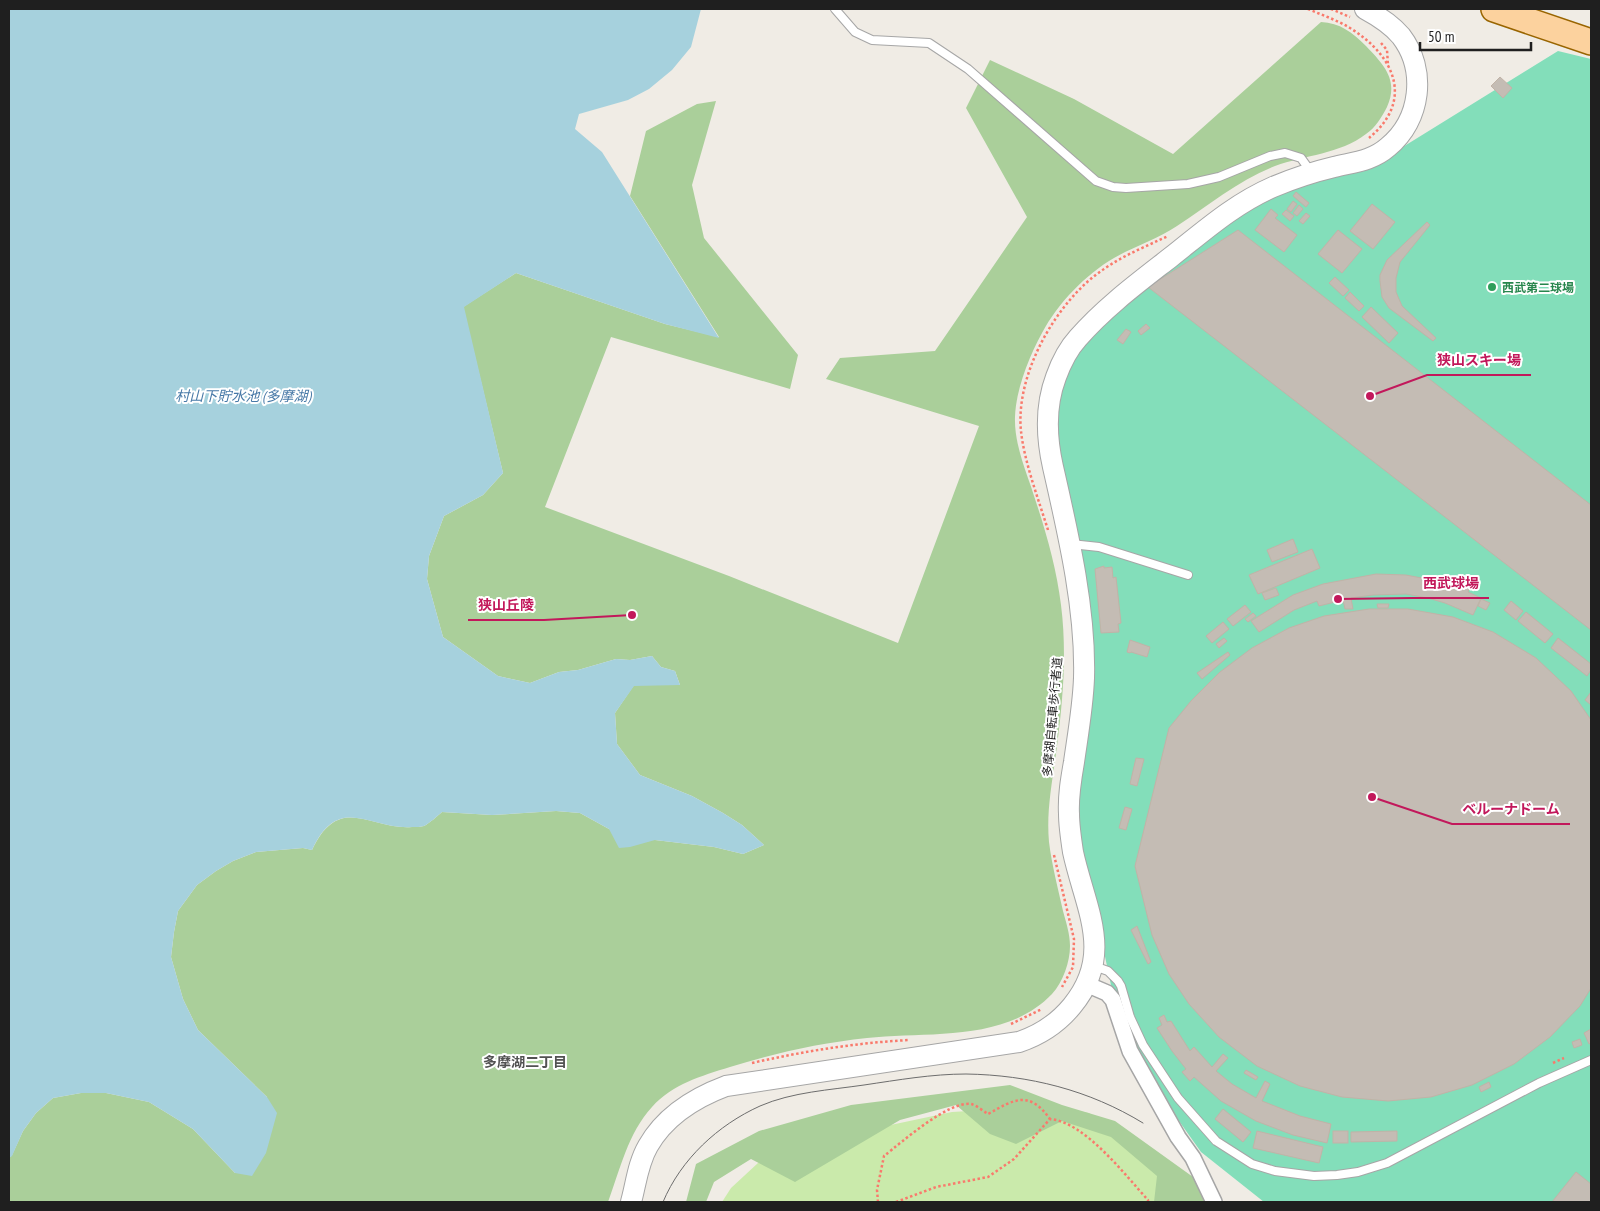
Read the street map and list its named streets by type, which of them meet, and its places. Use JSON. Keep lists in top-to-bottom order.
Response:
{
  "districts": ["多摩湖二丁目"],
  "water": ["村山下貯水池 (多摩湖)"],
  "places": [
    "西武第二球場",
    "狭山スキー場",
    "西武球場",
    "狭山丘陵",
    "ベルーナドーム"
  ],
  "scale_bar": "50 m"
}
